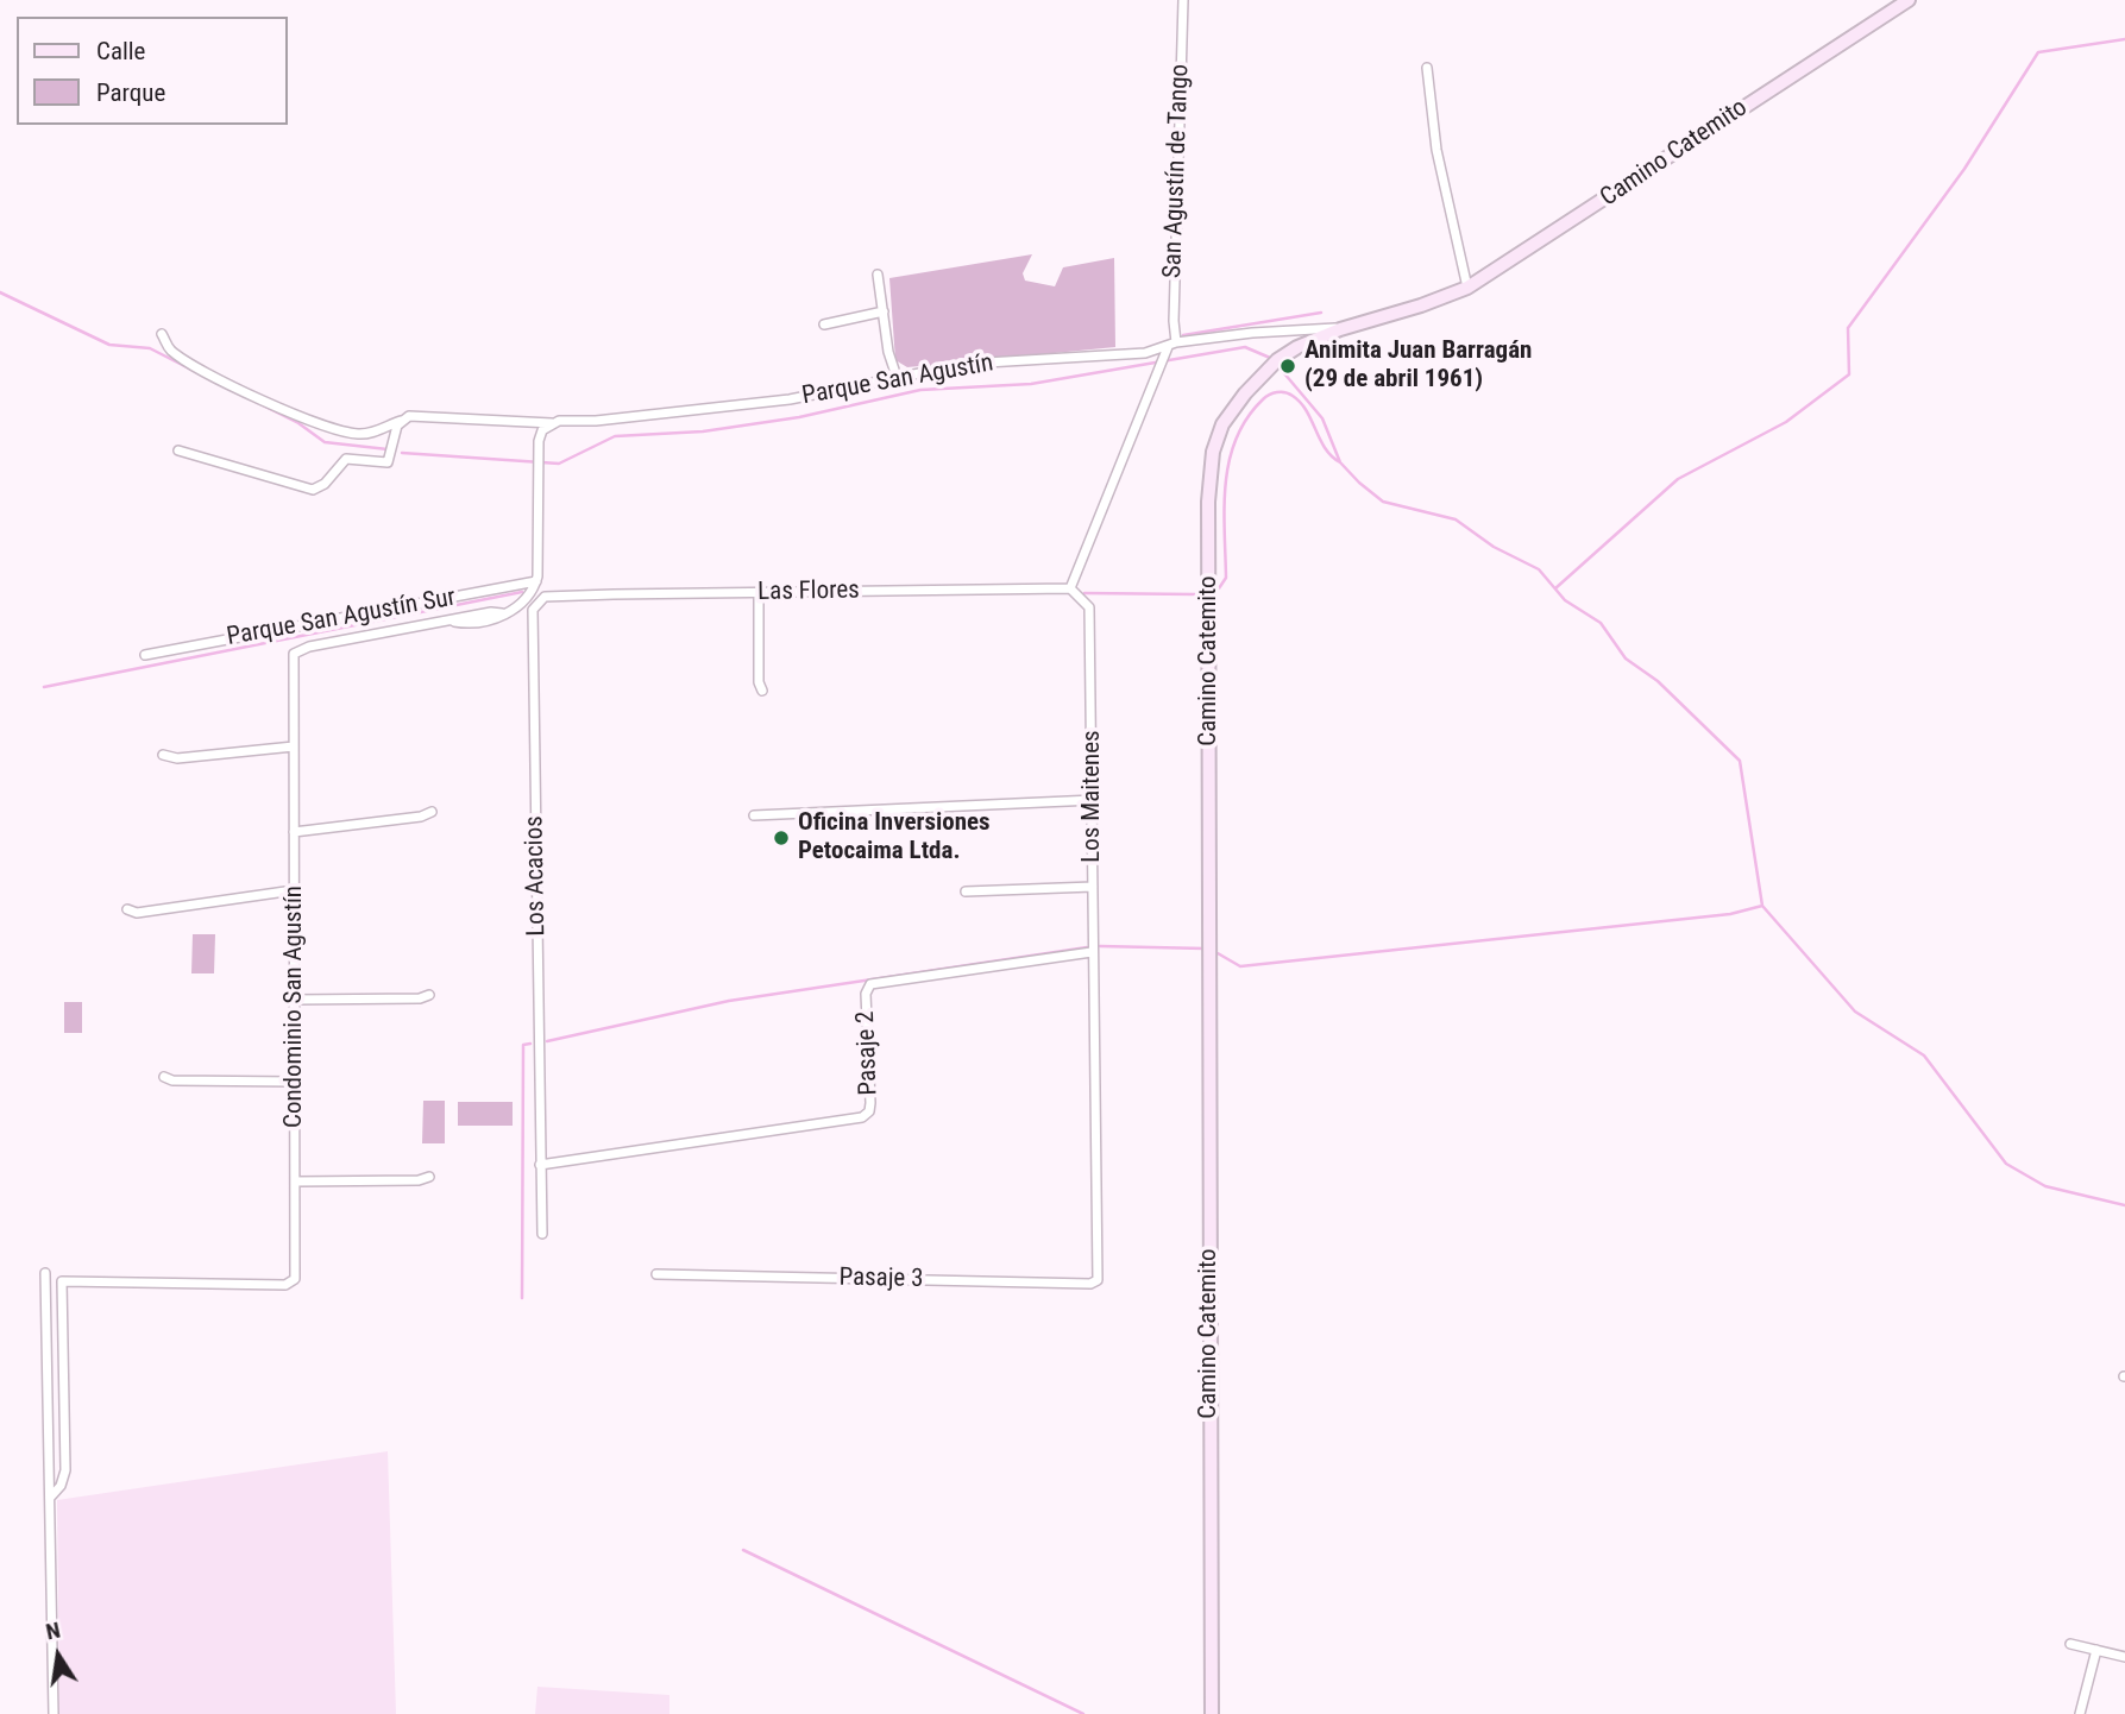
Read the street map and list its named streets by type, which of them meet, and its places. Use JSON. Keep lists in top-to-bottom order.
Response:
{
  "streets": {
    "main road": ["Camino Catemito"],
    "street": [
      "San Agustín de Tango",
      "Parque San Agustín",
      "Las Flores",
      "Parque San Agustín Sur",
      "Los Maitenes",
      "Los Acacios",
      "Condominio San Agustín",
      "Pasaje 2",
      "Pasaje 3"
    ]
  },
  "crossings": [
    ["Camino Catemito", "Parque San Agustín"],
    ["San Agustín de Tango", "Parque San Agustín"],
    ["Las Flores", "Los Maitenes"],
    ["Las Flores", "Los Acacios"],
    ["Parque San Agustín Sur", "Condominio San Agustín"],
    ["Los Maitenes", "Pasaje 2"],
    ["Los Maitenes", "Pasaje 3"],
    ["Los Acacios", "Pasaje 2"]
  ],
  "places": ["Animita Juan Barragán (29 de abril 1961)", "Oficina Inversiones Petocaima Ltda."],
  "legend": ["Calle", "Parque"],
  "north": "top"
}
